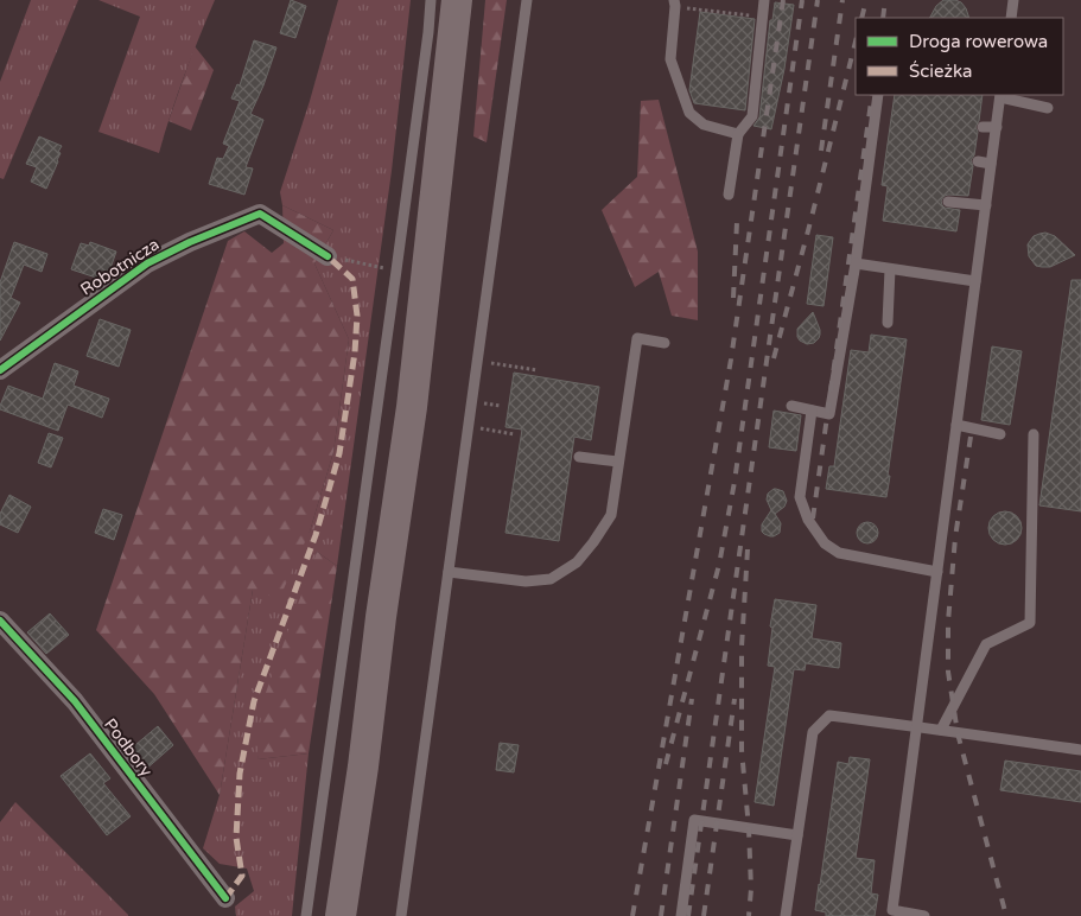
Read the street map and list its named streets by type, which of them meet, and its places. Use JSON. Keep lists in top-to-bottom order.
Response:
{
  "streets": {
    "street": ["Robotnicza", "Podbory"]
  },
  "legend": ["Droga rowerowa", "Ścieżka"]
}
